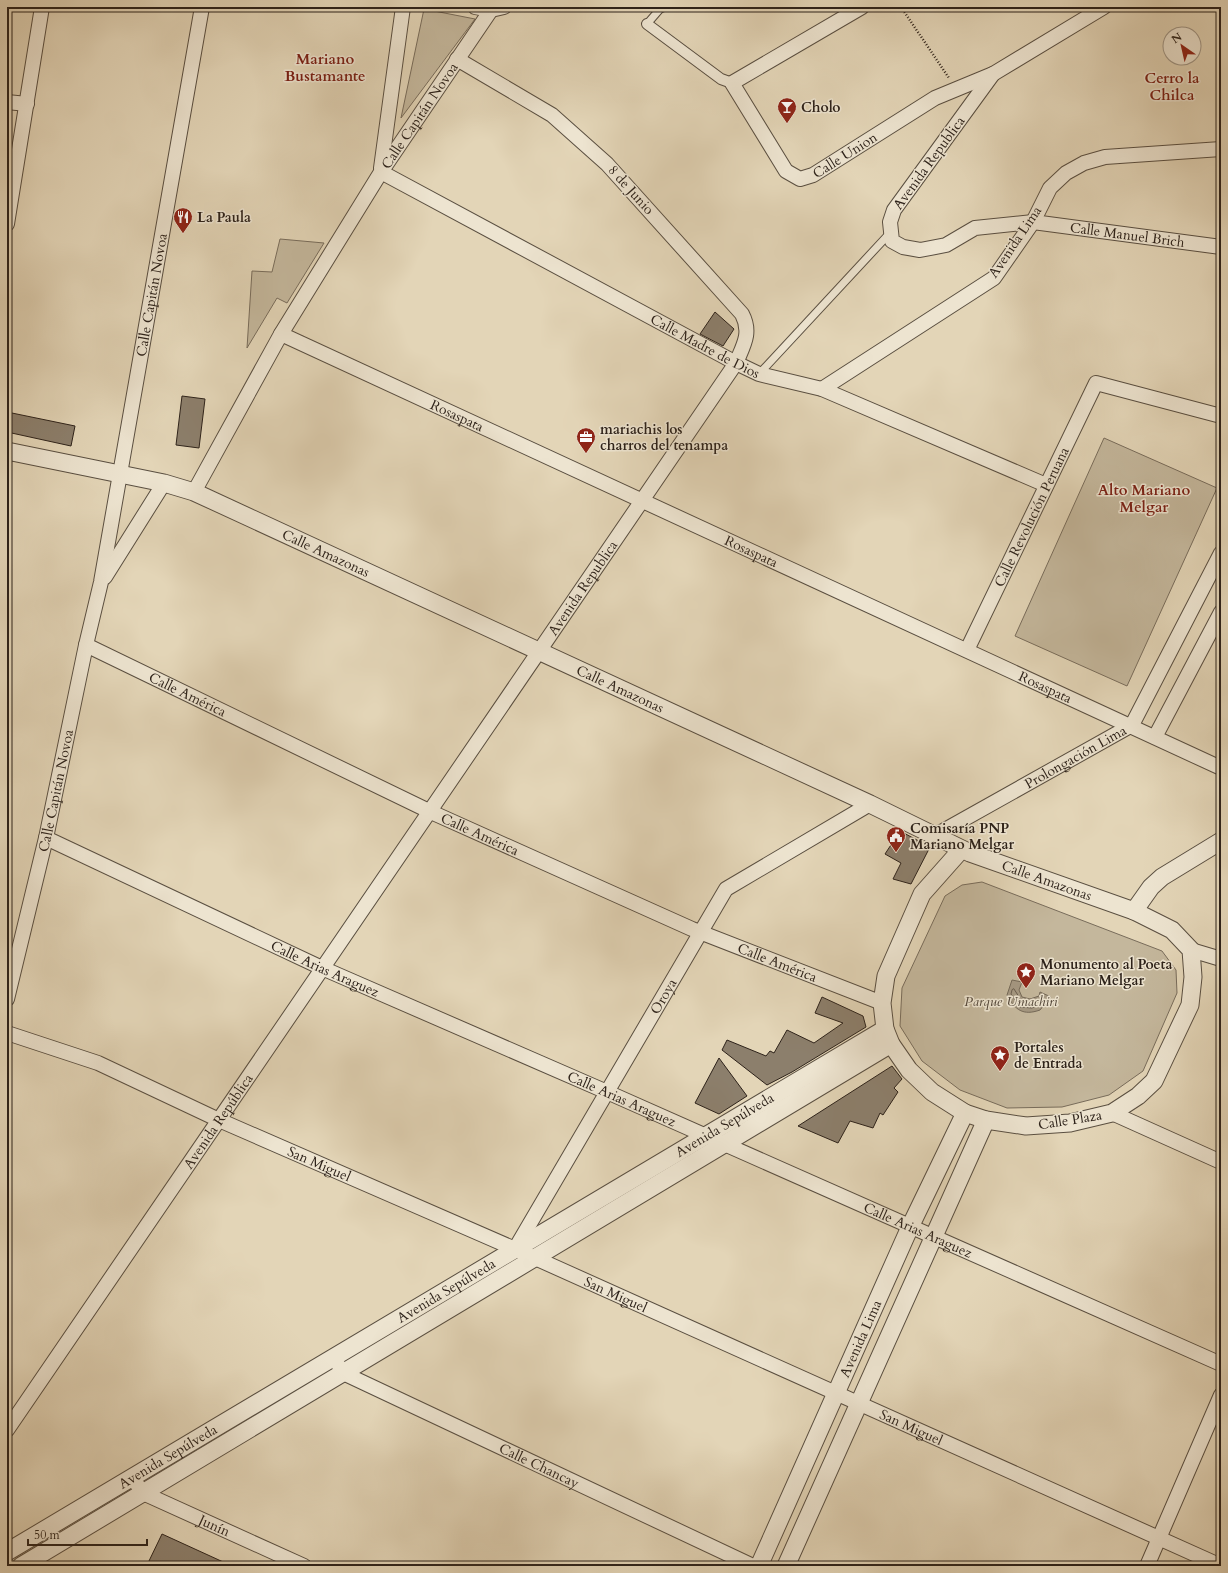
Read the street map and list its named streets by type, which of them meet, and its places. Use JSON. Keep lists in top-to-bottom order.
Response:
{
  "streets": {
    "street": [
      "Calle Capitán Novoa",
      "Calle Union",
      "Avenida Republica",
      "8 de Junio",
      "Calle Manuel Brich",
      "Avenida Lima",
      "Calle Madre de Dios",
      "Rosaspata",
      "Calle Revolución Peruana",
      "Calle Amazonas",
      "Calle América",
      "Prolongación Lima",
      "Calle Arias Araguez",
      "Oroya",
      "Calle Plaza",
      "Avenida República",
      "Avenida Sepúlveda",
      "San Miguel",
      "Calle Chancay",
      "Junín"
    ]
  },
  "crossings": [
    ["Calle Capitán Novoa", "8 de Junio"],
    ["Calle Capitán Novoa", "Calle Madre de Dios"],
    ["Calle Capitán Novoa", "Rosaspata"],
    ["Calle Capitán Novoa", "Calle Amazonas"],
    ["Calle Capitán Novoa", "Calle América"],
    ["Calle Capitán Novoa", "Calle Arias Araguez"],
    ["Calle Union", "Avenida Republica"],
    ["Avenida Republica", "8 de Junio"],
    ["Avenida Republica", "Calle Madre de Dios"],
    ["Avenida Republica", "Rosaspata"],
    ["Avenida Republica", "Calle Amazonas"],
    ["Avenida Republica", "Calle América"],
    ["Avenida Republica", "Avenida República"],
    ["8 de Junio", "Calle Madre de Dios"],
    ["Calle Manuel Brich", "Avenida Lima"],
    ["Avenida Lima", "Calle Madre de Dios"],
    ["Avenida Lima", "Calle Arias Araguez"],
    ["Avenida Lima", "Calle Plaza"],
    ["Avenida Lima", "San Miguel"],
    ["Calle Madre de Dios", "Calle Revolución Peruana"],
    ["Rosaspata", "Calle Revolución Peruana"],
    ["Rosaspata", "Prolongación Lima"],
    ["Calle Amazonas", "Prolongación Lima"],
    ["Calle Amazonas", "Oroya"],
    ["Calle Amazonas", "Calle Plaza"],
    ["Calle América", "Oroya"],
    ["Calle América", "Calle Plaza"],
    ["Calle América", "Avenida República"],
    ["Calle Arias Araguez", "Oroya"],
    ["Calle Arias Araguez", "Avenida República"],
    ["Calle Arias Araguez", "Avenida Sepúlveda"],
    ["Oroya", "Avenida Sepúlveda"],
    ["Oroya", "San Miguel"],
    ["Calle Plaza", "Avenida Sepúlveda"],
    ["Avenida República", "San Miguel"],
    ["Avenida Sepúlveda", "San Miguel"],
    ["Avenida Sepúlveda", "Calle Chancay"],
    ["Avenida Sepúlveda", "Junín"]
  ],
  "districts": ["Mariano Bustamante", "Cerro la Chilca", "Alto Mariano Melgar"],
  "parks": ["Parque Umachiri"],
  "places": {
    "bar": ["Cholo"],
    "restaurant": ["La Paula"],
    "office": ["mariachis los charros del tenampa"],
    "public building": ["Comisaría PNP Mariano Melgar"],
    "place": ["Monumento al Poeta Mariano Melgar", "Portales de Entrada"]
  },
  "scale_bar": "50 m",
  "north": "top left"
}
